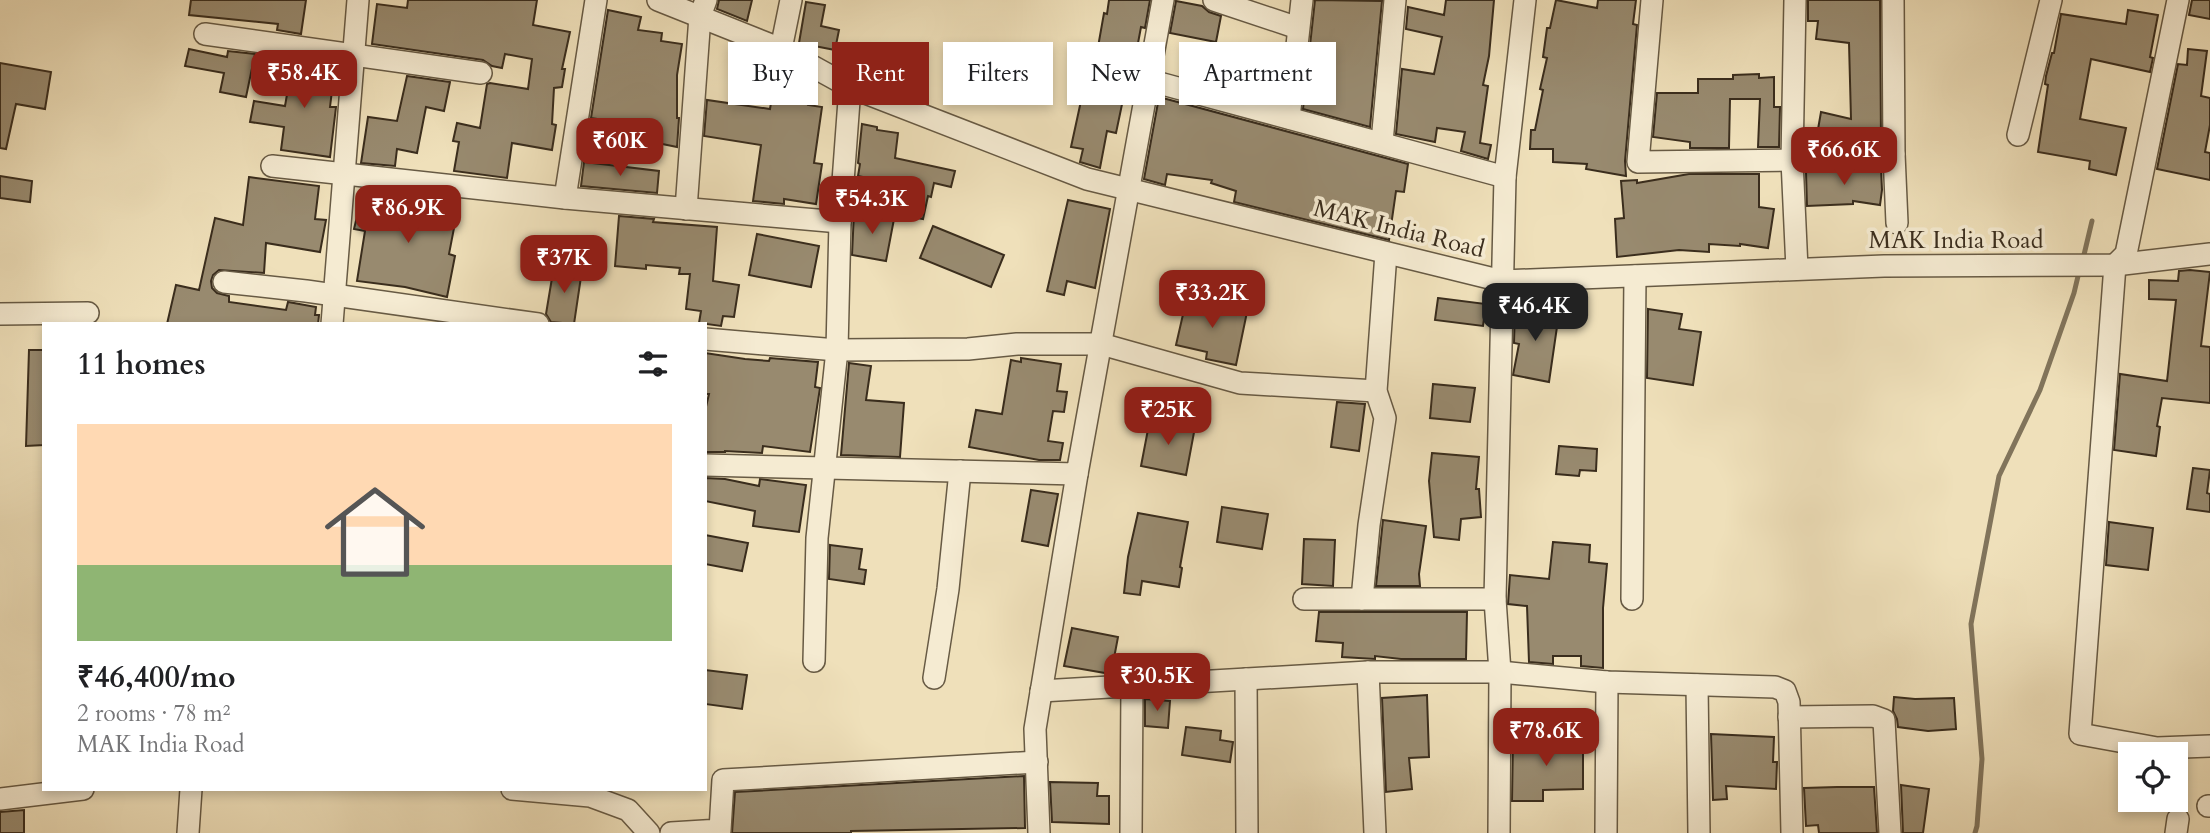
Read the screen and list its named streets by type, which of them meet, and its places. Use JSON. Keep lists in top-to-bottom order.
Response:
{
  "streets": {
    "street": ["MAK India Road"]
  },
  "page": {
    "chip": [
      "Buy",
      "Rent",
      "Filters",
      "New",
      "Apartment"
    ],
    "price": [
      "₹58.4K",
      "₹60K",
      "₹66.6K",
      "₹54.3K",
      "₹86.9K",
      "₹37K",
      "₹33.2K",
      "₹46.4K",
      "₹25K",
      "₹30.5K",
      "₹78.6K"
    ],
    "heading": "11 homes",
    "list": [
      {
        "name": "₹46,400/mo",
        "note": "2 rooms · 78 m² · MAK India Road"
      }
    ]
  }
}
